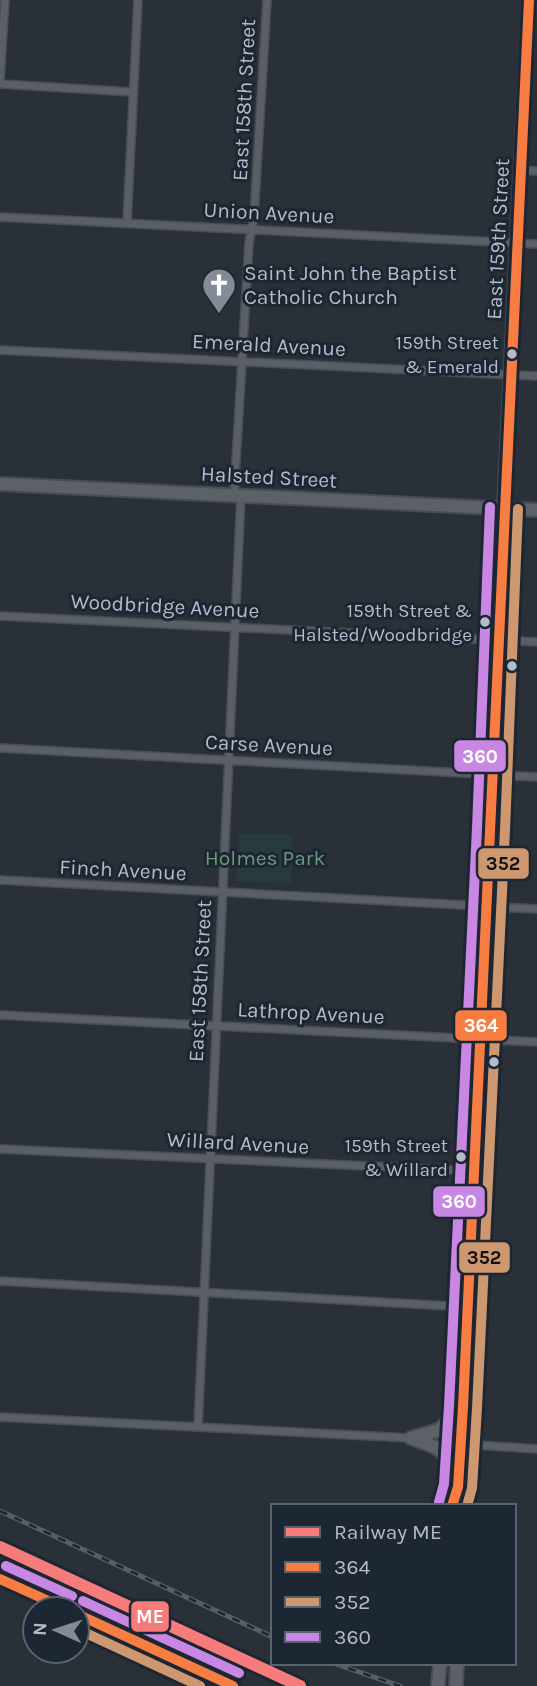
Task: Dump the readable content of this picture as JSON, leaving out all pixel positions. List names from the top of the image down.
{
  "streets": {
    "main road": ["East 159th Street", "Halsted Street"],
    "street": [
      "East 158th Street",
      "Union Avenue",
      "Emerald Avenue",
      "Woodbridge Avenue",
      "Carse Avenue",
      "Finch Avenue",
      "Lathrop Avenue",
      "Willard Avenue"
    ]
  },
  "crossings": [
    ["East 158th Street", "Union Avenue"],
    ["East 158th Street", "Emerald Avenue"],
    ["East 158th Street", "Halsted Street"],
    ["East 158th Street", "Woodbridge Avenue"],
    ["East 158th Street", "Carse Avenue"],
    ["East 158th Street", "Finch Avenue"],
    ["East 158th Street", "Lathrop Avenue"],
    ["East 158th Street", "Willard Avenue"],
    ["Union Avenue", "East 159th Street"],
    ["East 159th Street", "Emerald Avenue"],
    ["East 159th Street", "Halsted Street"],
    ["East 159th Street", "Woodbridge Avenue"],
    ["East 159th Street", "Carse Avenue"],
    ["East 159th Street", "Finch Avenue"],
    ["East 159th Street", "Lathrop Avenue"],
    ["East 159th Street", "Willard Avenue"]
  ],
  "parks": ["Holmes Park"],
  "places": {
    "church": ["Saint John the Baptist Catholic Church"],
    "other": ["159th Street & Emerald", "159th Street & Halsted/Woodbridge", "159th Street & Willard"]
  },
  "lines": [
    "transit line 364",
    "transit line 360",
    "transit line 352",
    "rail line ME"
  ],
  "legend": [
    "Railway ME",
    "364",
    "352",
    "360"
  ],
  "north": "left"
}
